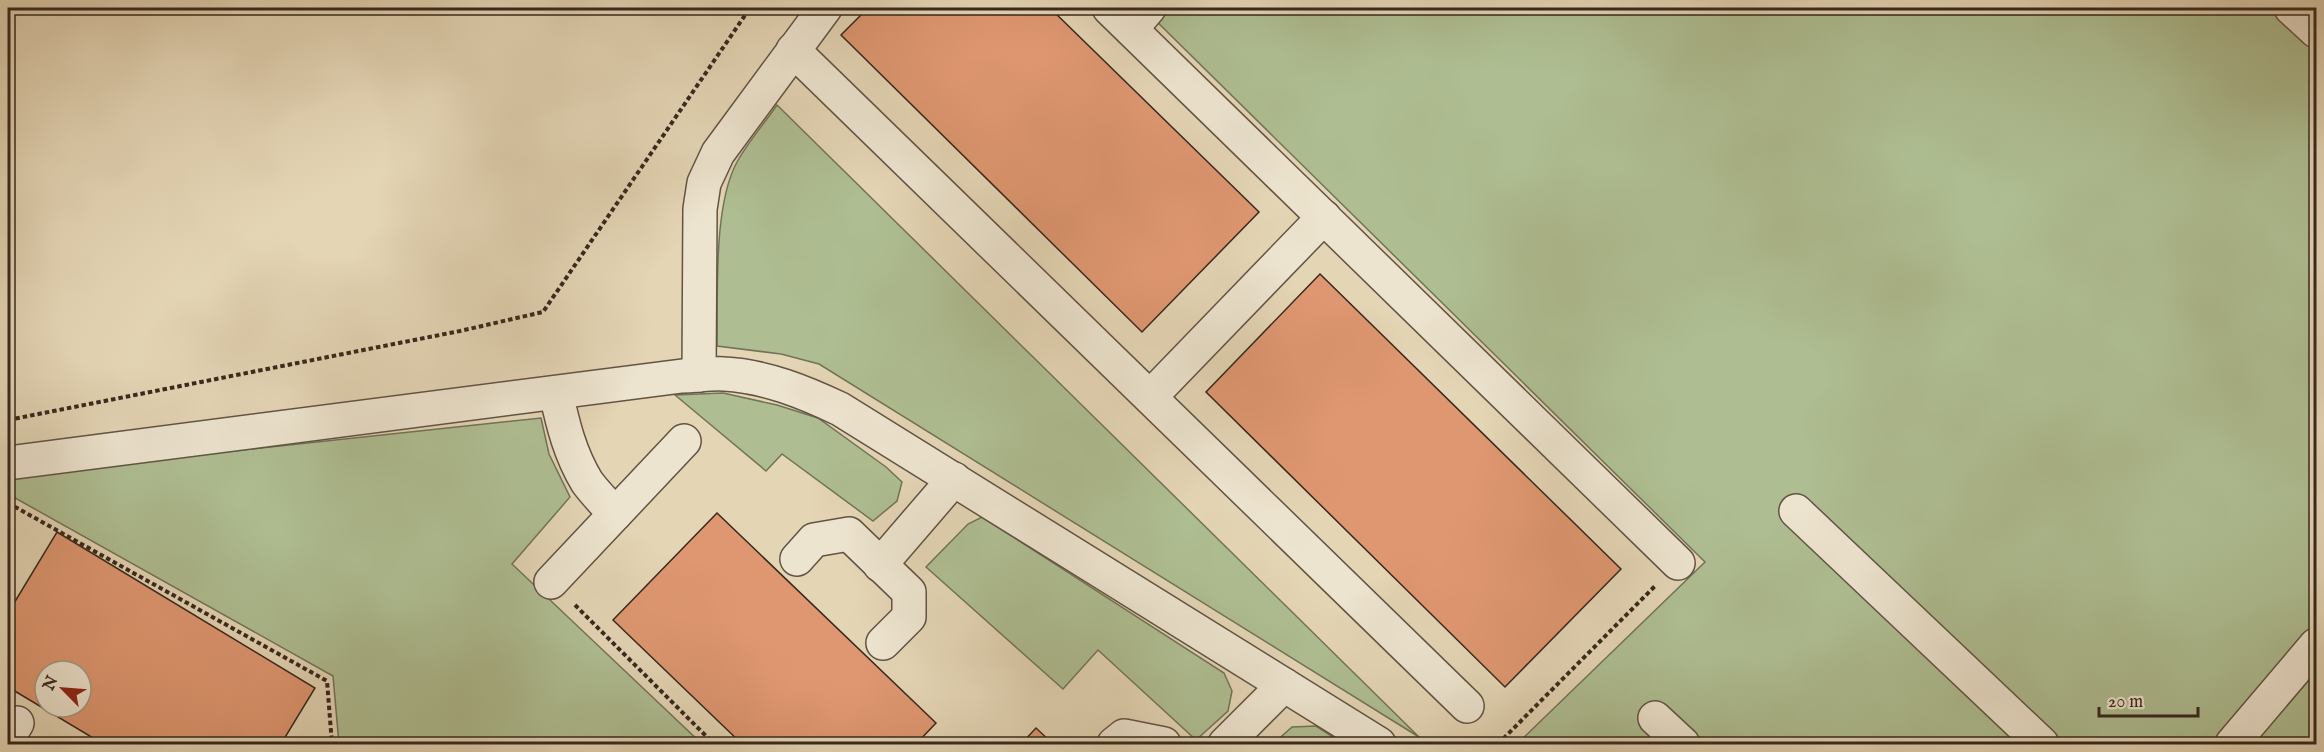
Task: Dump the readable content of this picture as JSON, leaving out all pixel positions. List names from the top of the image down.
{
  "scale_bar": "20 m",
  "north": "top left"
}
